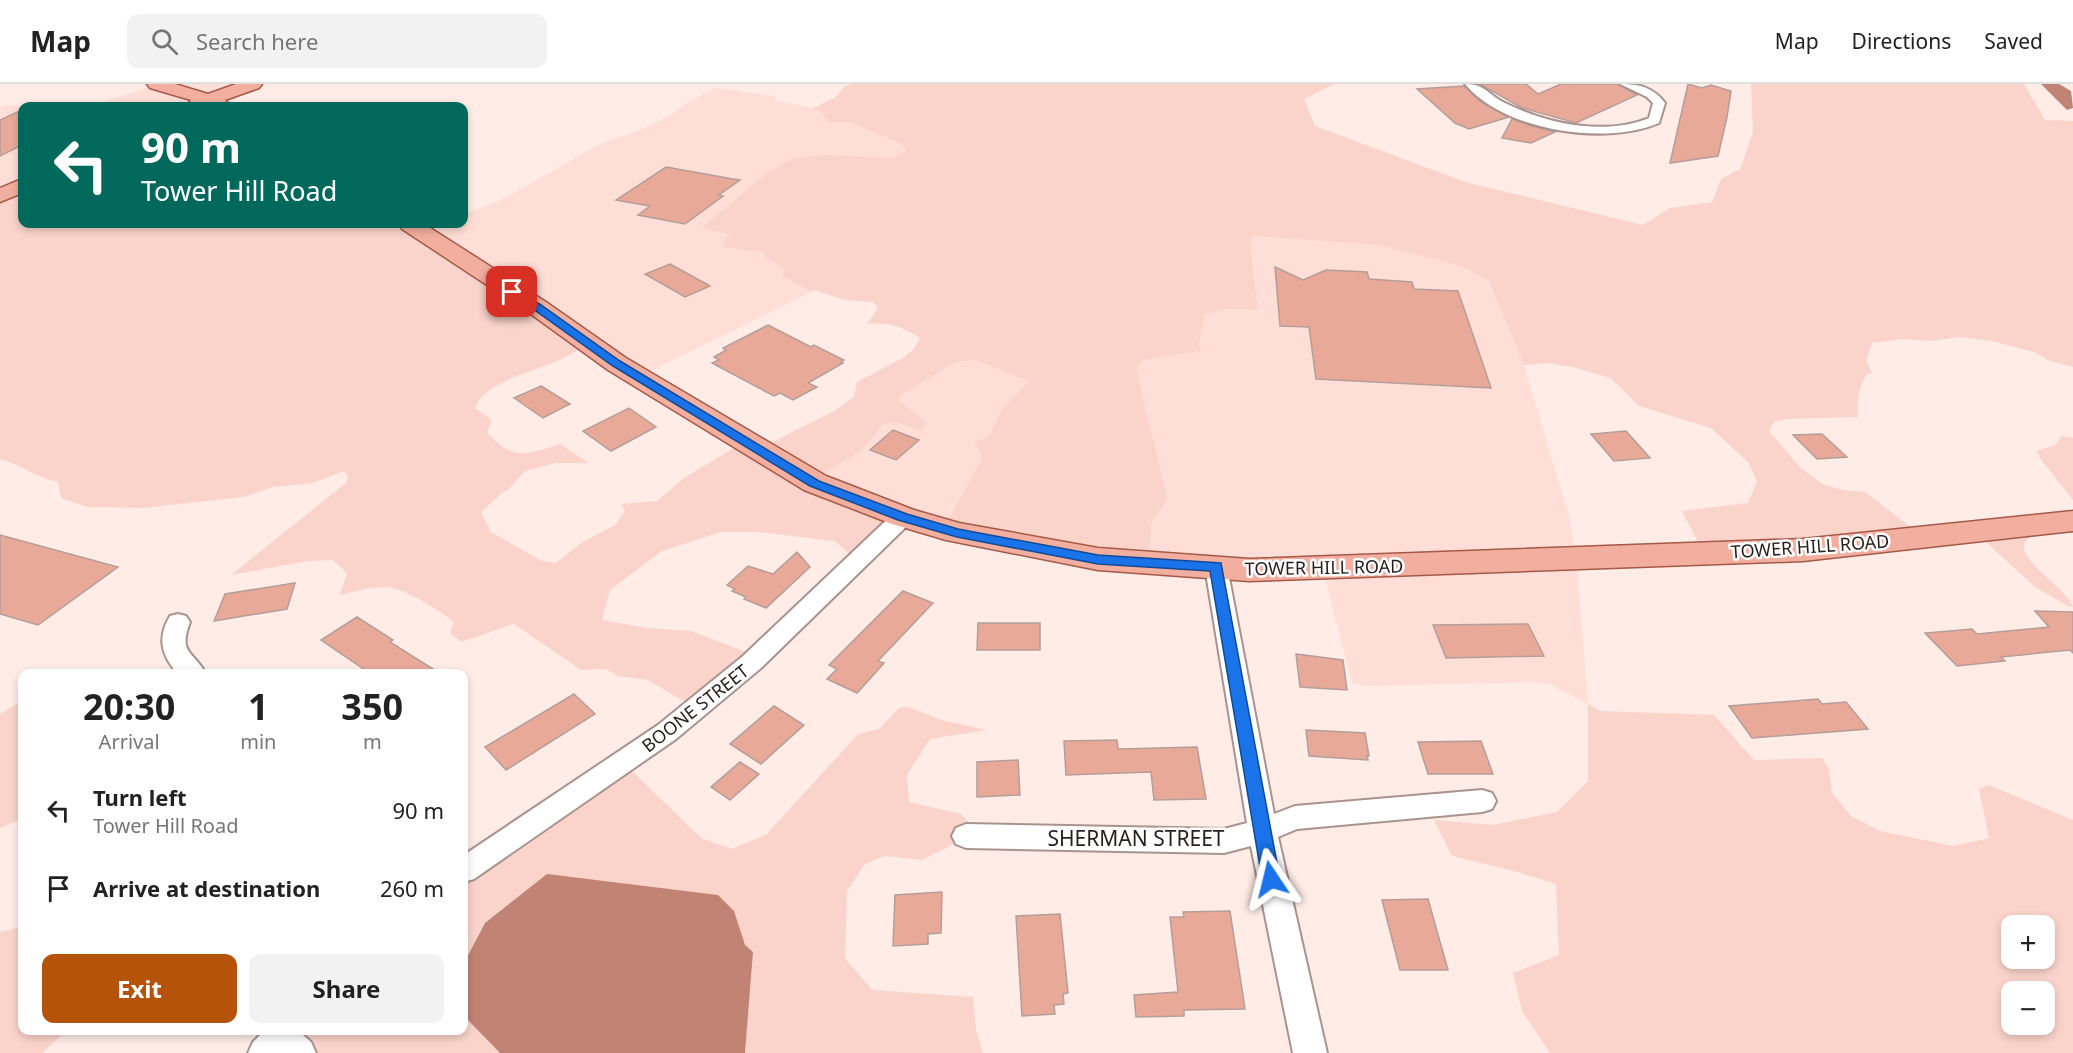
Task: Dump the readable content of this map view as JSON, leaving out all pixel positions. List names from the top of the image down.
{
  "streets": {
    "main road": ["TOWER HILL ROAD"],
    "street": ["BOONE STREET", "SHERMAN STREET"]
  },
  "crossings": [
    ["TOWER HILL ROAD", "BOONE STREET"]
  ],
  "page": {
    "header": "Map",
    "search": "Search here",
    "nav": ["Map", "Directions", "Saved"],
    "turn": ["90 m", "Tower Hill Road"],
    "eta": [
      "20:30",
      "Arrival",
      "1",
      "min",
      "350",
      "m"
    ],
    "list": [
      {
        "name": "Turn left",
        "note": "Tower Hill Road",
        "value": "90 m"
      },
      {
        "name": "Arrive at destination",
        "value": "260 m"
      }
    ],
    "map_buttons": ["+", "−"],
    "buttons": ["Exit", "Share"]
  }
}
